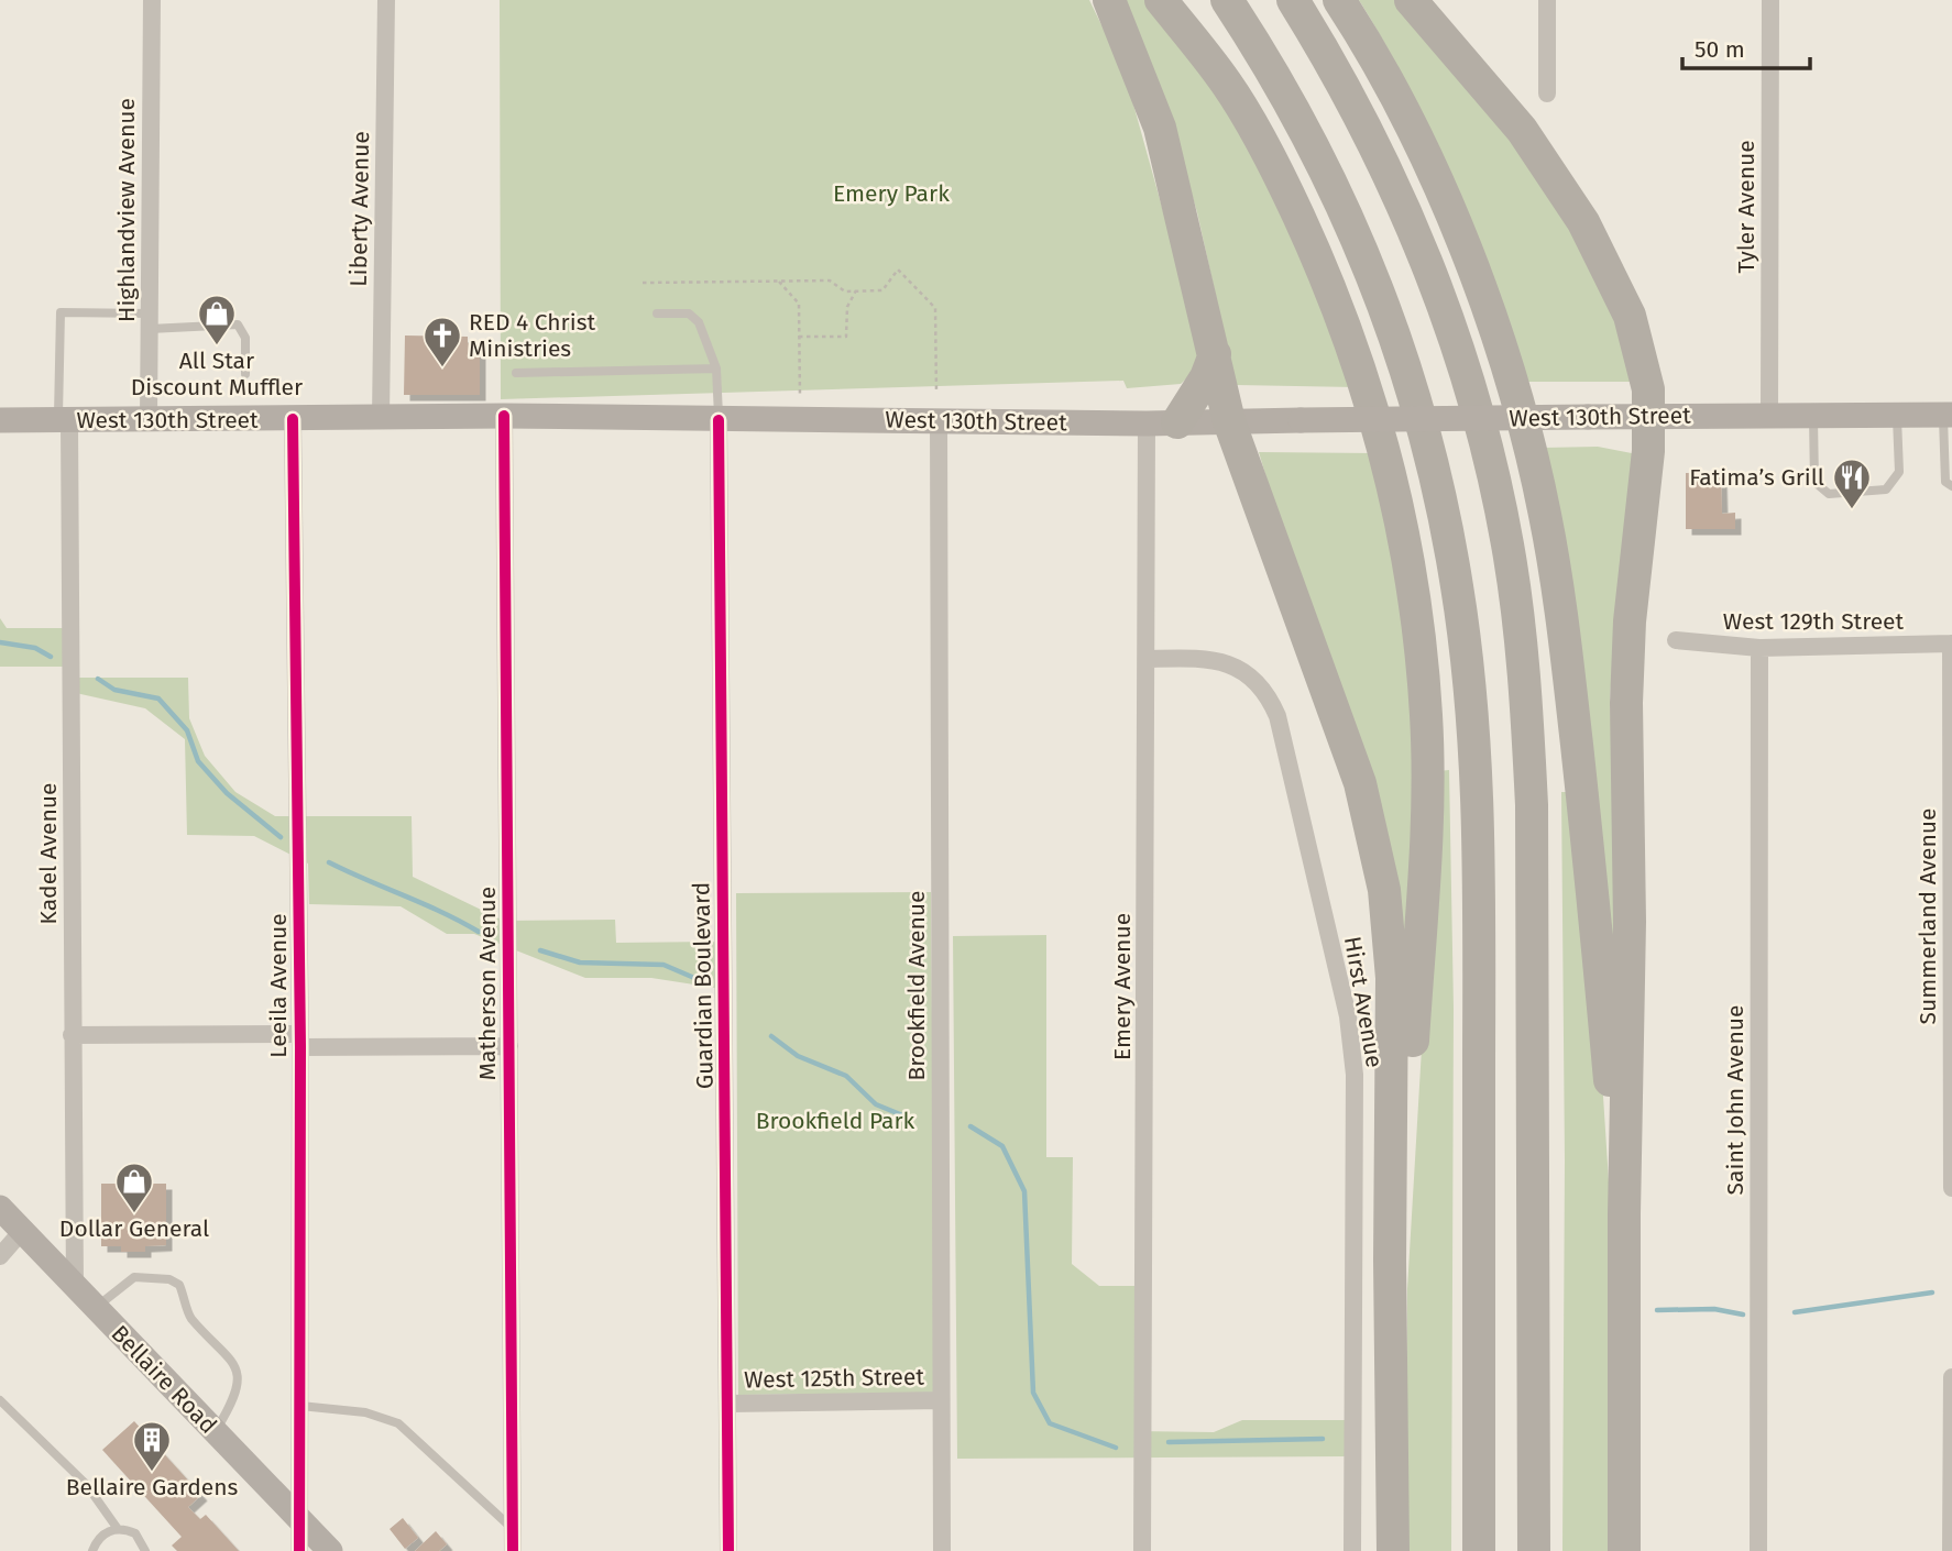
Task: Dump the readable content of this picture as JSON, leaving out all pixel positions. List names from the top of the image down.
{
  "streets": {
    "main road": ["West 130th Street", "Bellaire Road"],
    "street": [
      "Tyler Avenue",
      "Liberty Avenue",
      "Highlandview Avenue",
      "West 129th Street",
      "Kadel Avenue",
      "Summerland Avenue",
      "Matherson Avenue",
      "Leeila Avenue",
      "Guardian Boulevard",
      "Brookfield Avenue",
      "Emery Avenue",
      "Hirst Avenue",
      "Saint John Avenue",
      "West 125th Street"
    ]
  },
  "crossings": [
    ["Tyler Avenue", "West 130th Street"],
    ["Liberty Avenue", "West 130th Street"],
    ["Highlandview Avenue", "West 130th Street"],
    ["West 130th Street", "Kadel Avenue"],
    ["West 130th Street", "Matherson Avenue"],
    ["West 130th Street", "Leeila Avenue"],
    ["West 130th Street", "Guardian Boulevard"],
    ["West 130th Street", "Brookfield Avenue"],
    ["West 130th Street", "Emery Avenue"],
    ["West 129th Street", "Summerland Avenue"],
    ["West 129th Street", "Saint John Avenue"],
    ["Kadel Avenue", "Bellaire Road"],
    ["Leeila Avenue", "Bellaire Road"],
    ["Guardian Boulevard", "West 125th Street"],
    ["Brookfield Avenue", "West 125th Street"],
    ["Emery Avenue", "Hirst Avenue"]
  ],
  "parks": ["Emery Park", "Brookfield Park"],
  "places": {
    "shop": ["All Star Discount Muffler", "Dollar General"],
    "church": ["RED 4 Christ Ministries"],
    "restaurant": ["Fatima’s Grill"],
    "building": ["Bellaire Gardens"]
  },
  "scale_bar": "50 m"
}
